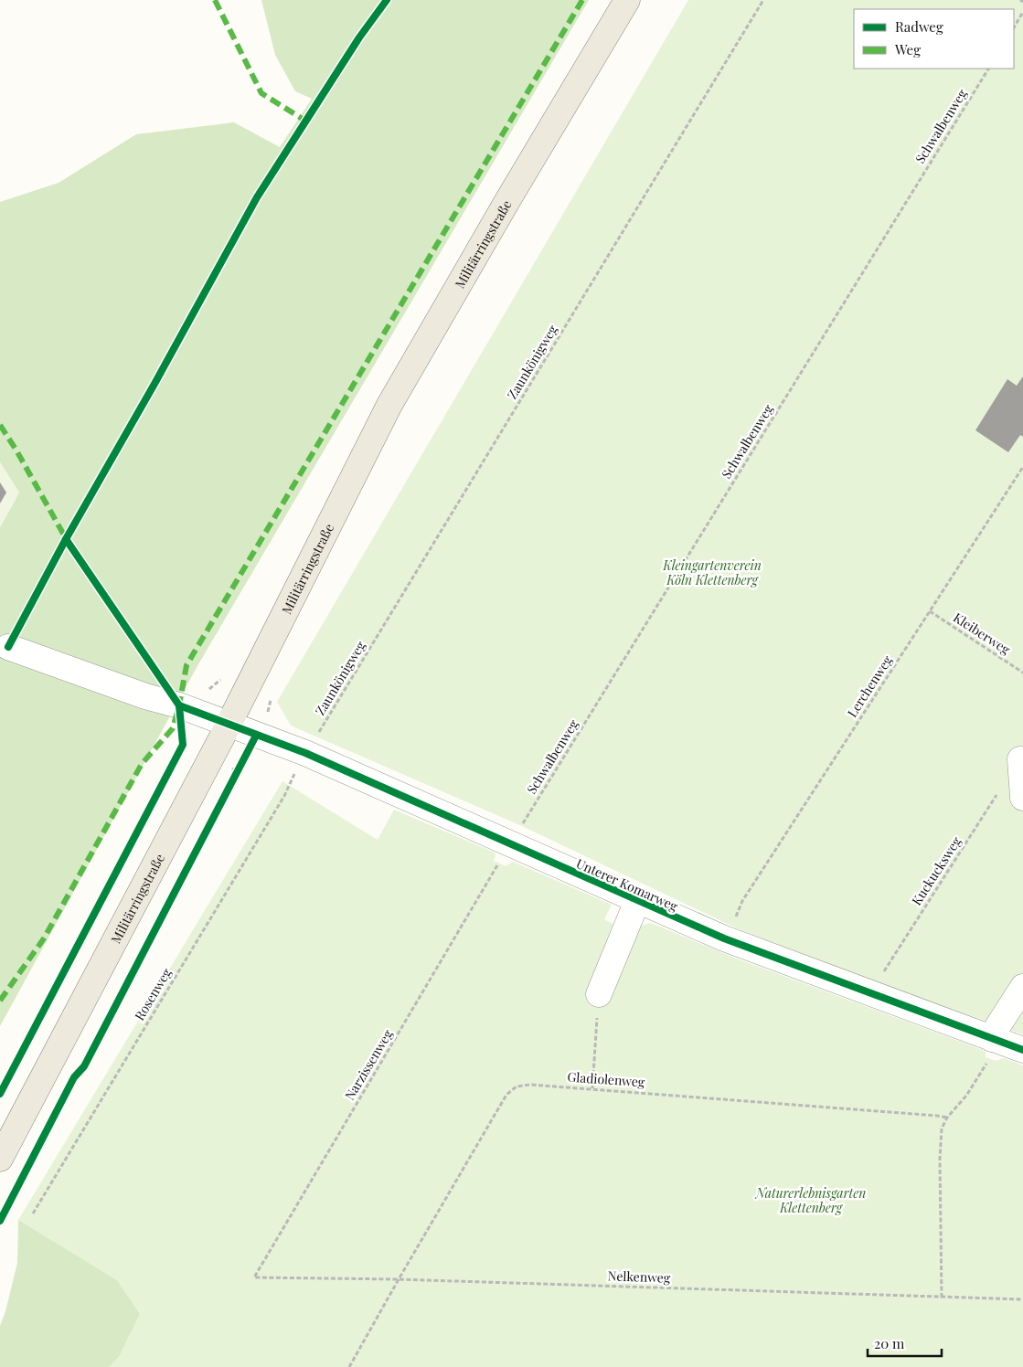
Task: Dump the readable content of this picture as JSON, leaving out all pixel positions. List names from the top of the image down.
{
  "streets": {
    "main road": ["Militärringstraße"],
    "street": ["Unterer Komarweg"],
    "path": [
      "Schwalbenweg",
      "Zaunkönigweg",
      "Kleiberweg",
      "Lerchenweg",
      "Kuckucksweg",
      "Rosenweg",
      "Narzissenweg",
      "Gladiolenweg",
      "Nelkenweg"
    ]
  },
  "crossings": [
    ["Militärringstraße", "Unterer Komarweg"],
    ["Kleiberweg", "Lerchenweg"],
    ["Kuckucksweg", "Unterer Komarweg"],
    ["Narzissenweg", "Nelkenweg"],
    ["Gladiolenweg", "Nelkenweg"]
  ],
  "parks": ["Kleingartenverein Köln Klettenberg", "Naturerlebnisgarten Klettenberg"],
  "legend": ["Radweg", "Weg"],
  "scale_bar": "20 m"
}
